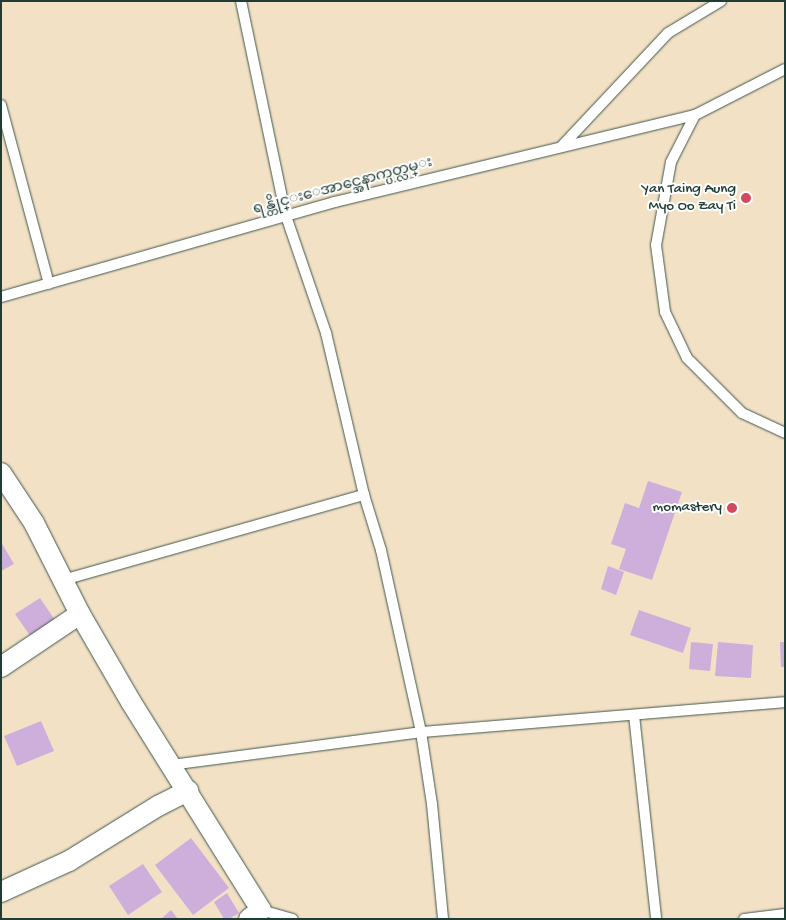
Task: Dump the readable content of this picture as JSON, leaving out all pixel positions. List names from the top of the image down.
{
  "streets": {
    "lane": ["ရန္တိုင္းေအာင္အေနာက္ပတ္လမ္း"]
  },
  "places": ["Yan Taing Aung Myo Oo Zay Ti", "momastery"]
}
